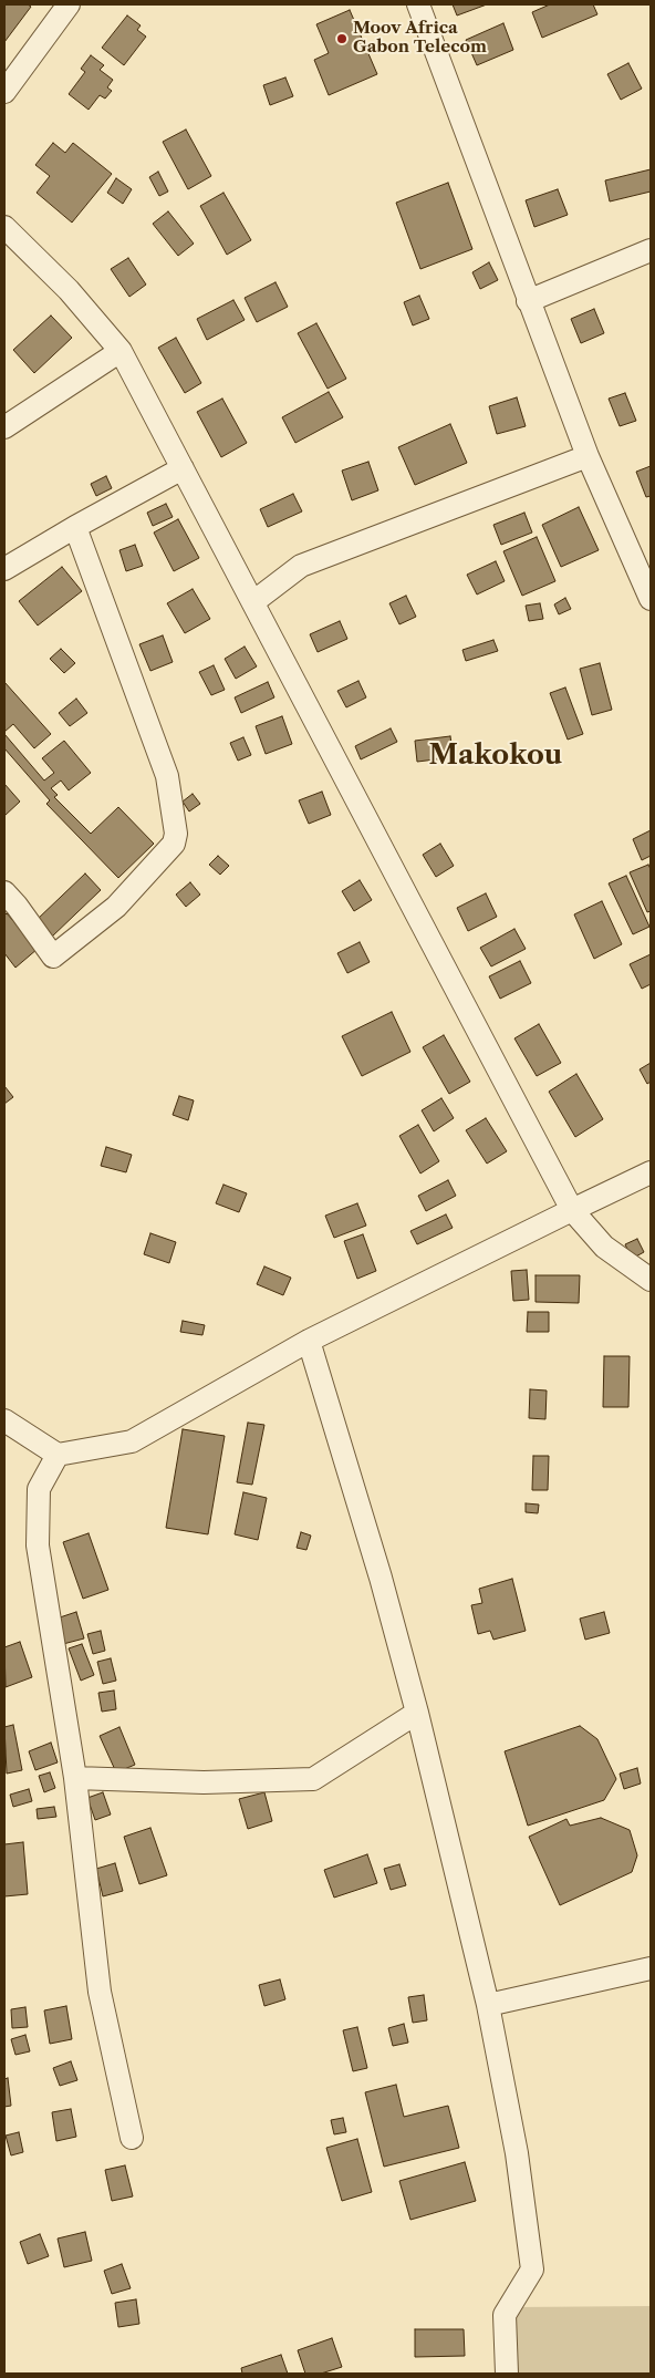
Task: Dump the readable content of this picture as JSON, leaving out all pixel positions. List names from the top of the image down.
{
  "districts": ["Makokou"],
  "places": ["Moov Africa Gabon Telecom"]
}
